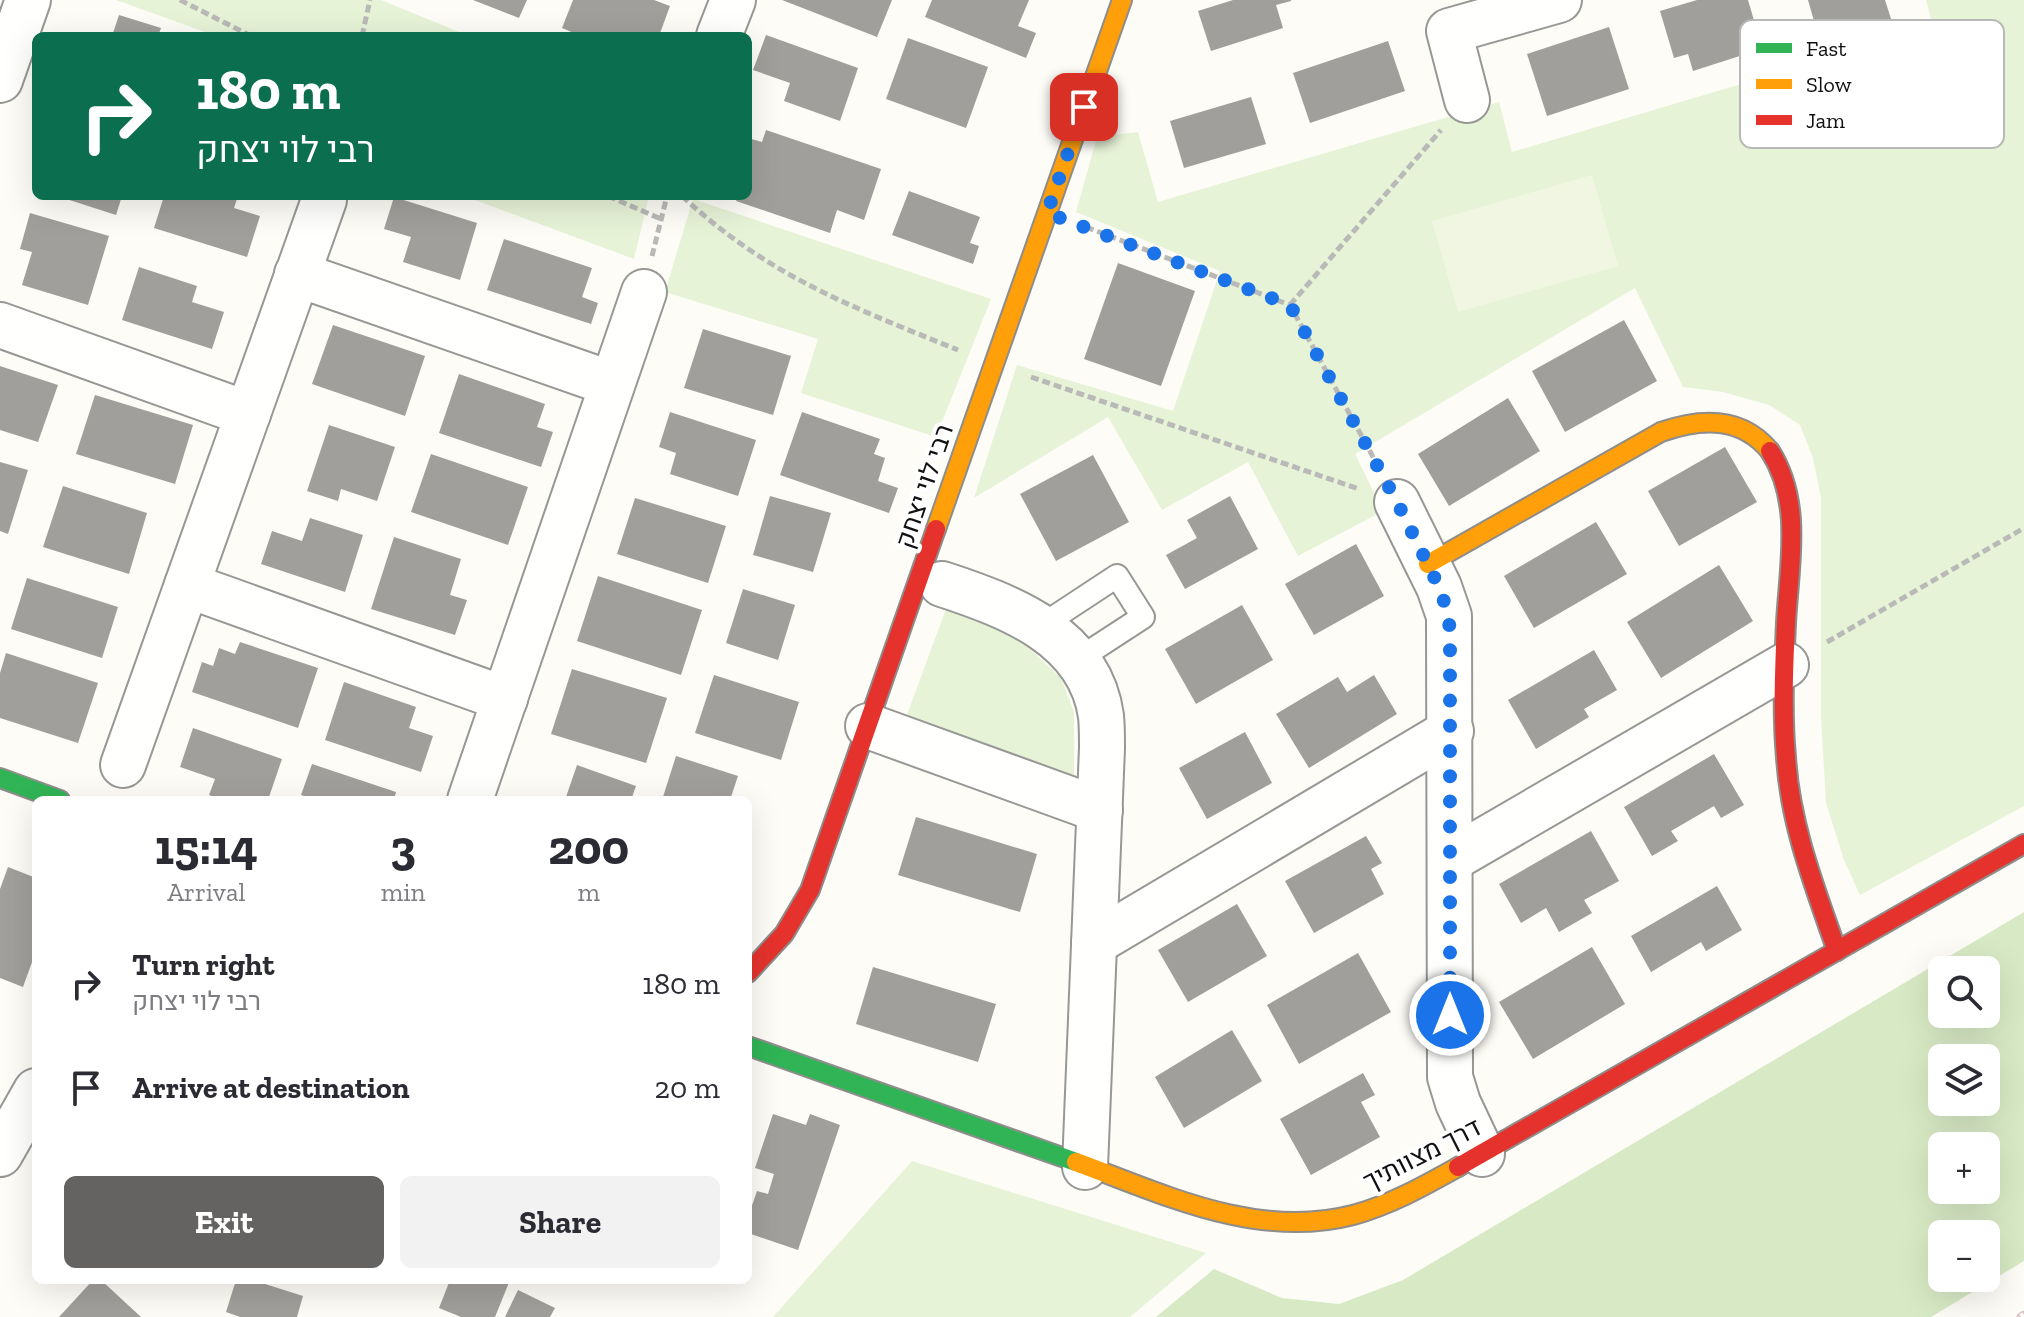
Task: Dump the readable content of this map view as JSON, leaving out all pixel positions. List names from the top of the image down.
{
  "streets": {
    "street": ["רבי לוי יצחק", "דרך מצוותיך"]
  },
  "legend": ["Fast", "Slow", "Jam"],
  "page": {
    "turn": ["180 m", "רבי לוי יצחק"],
    "eta": [
      "15:14",
      "Arrival",
      "3",
      "min",
      "200",
      "m"
    ],
    "list": [
      {
        "name": "Turn right",
        "note": "רבי לוי יצחק",
        "value": "180 m"
      },
      {
        "name": "Arrive at destination",
        "value": "20 m"
      }
    ],
    "map_buttons": ["+", "−"],
    "buttons": ["Exit", "Share"]
  }
}
